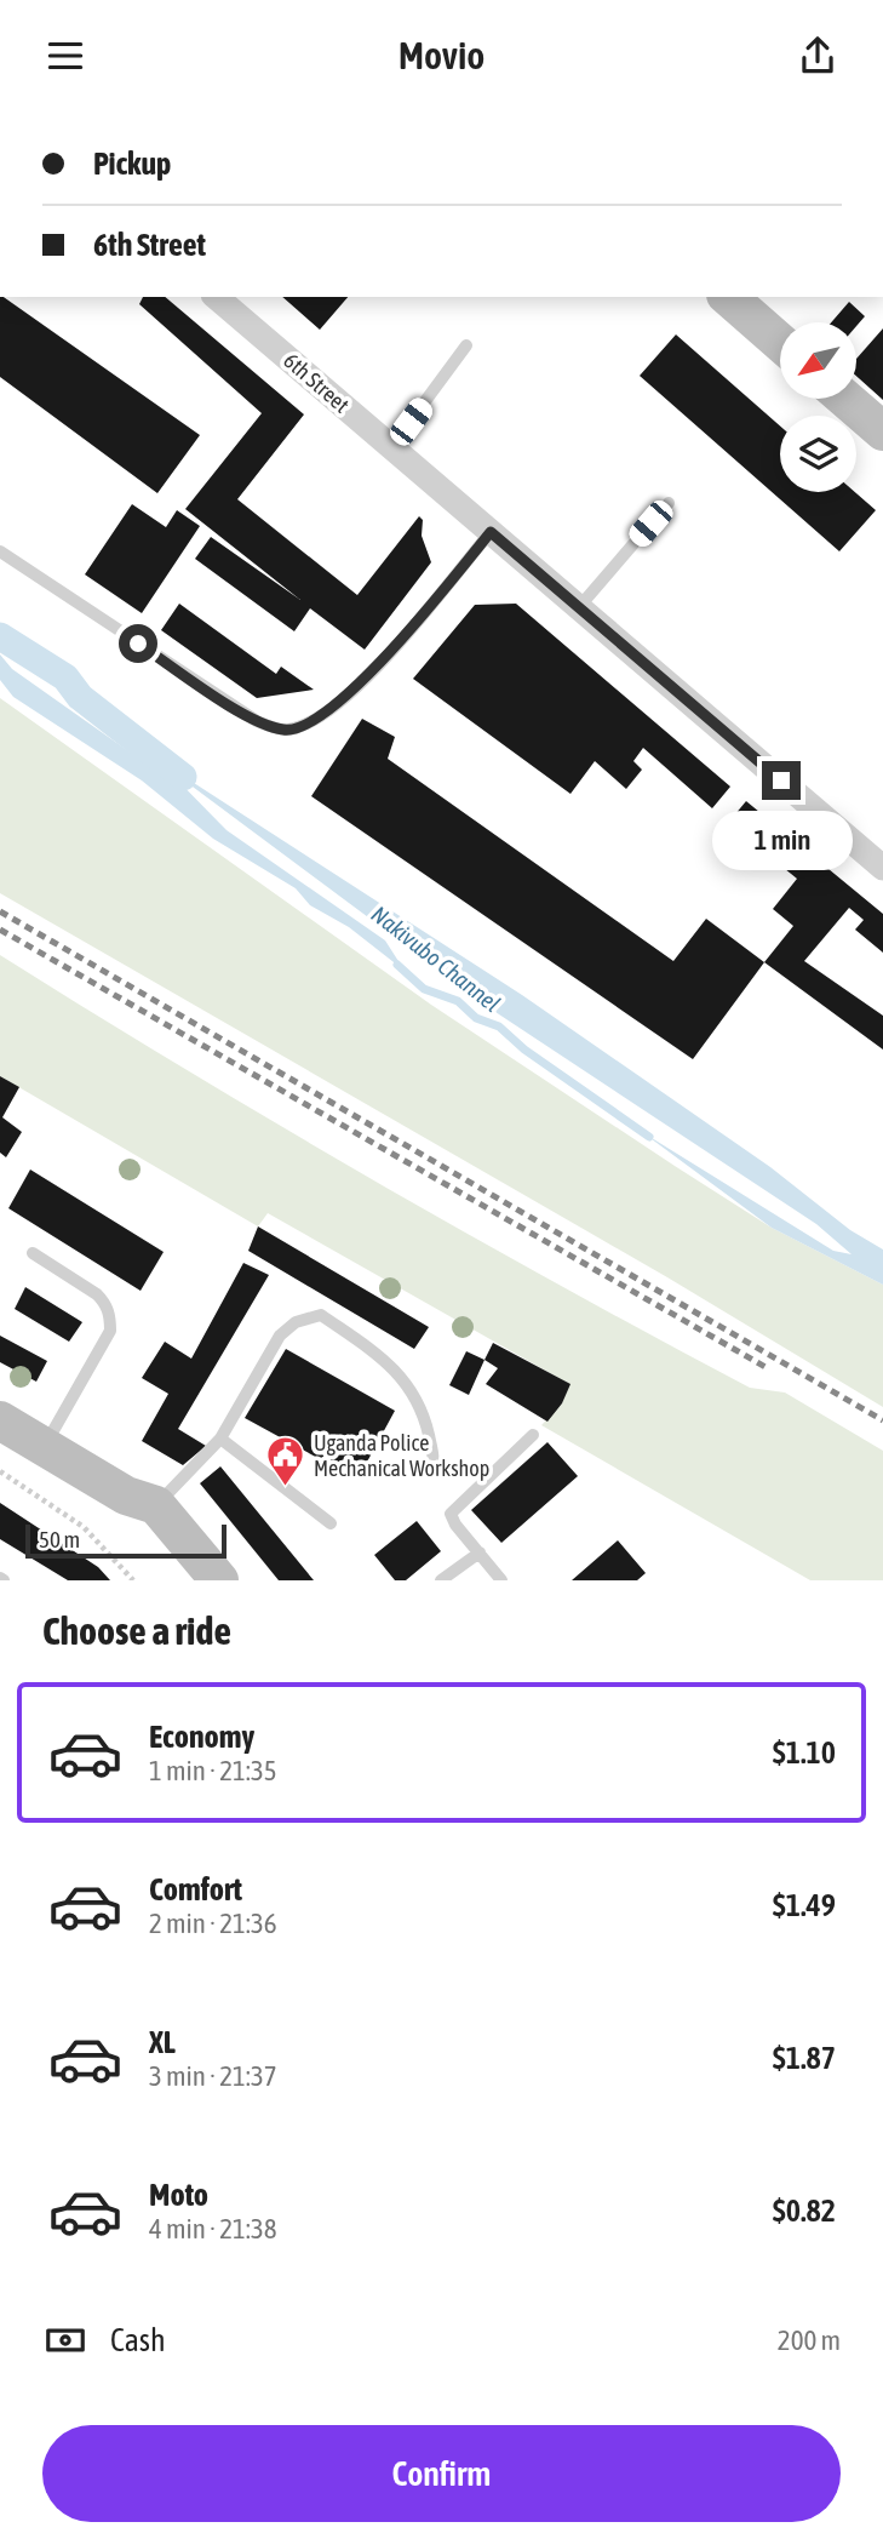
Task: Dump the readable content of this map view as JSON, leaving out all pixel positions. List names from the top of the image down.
{
  "streets": {
    "street": ["6th Street"]
  },
  "water": ["Nakivubo Channel"],
  "places": {
    "public building": ["Uganda Police Mechanical Workshop"]
  },
  "scale_bar": "50 m",
  "north": "bottom left",
  "page": {
    "header": "Movio",
    "banner": ["Pickup", "6th Street"],
    "bubble": "1 min",
    "scale": "50 m",
    "heading": "Choose a ride",
    "list": [
      {
        "name": "Economy",
        "note": "1 min · 21:35",
        "value": "$1.10"
      },
      {
        "name": "Comfort",
        "note": "2 min · 21:36",
        "value": "$1.49"
      },
      {
        "name": "XL",
        "note": "3 min · 21:37",
        "value": "$1.87"
      },
      {
        "name": "Moto",
        "note": "4 min · 21:38",
        "value": "$0.82"
      }
    ],
    "pay": ["Cash", "200 m"],
    "buttons": "Confirm"
  }
}
